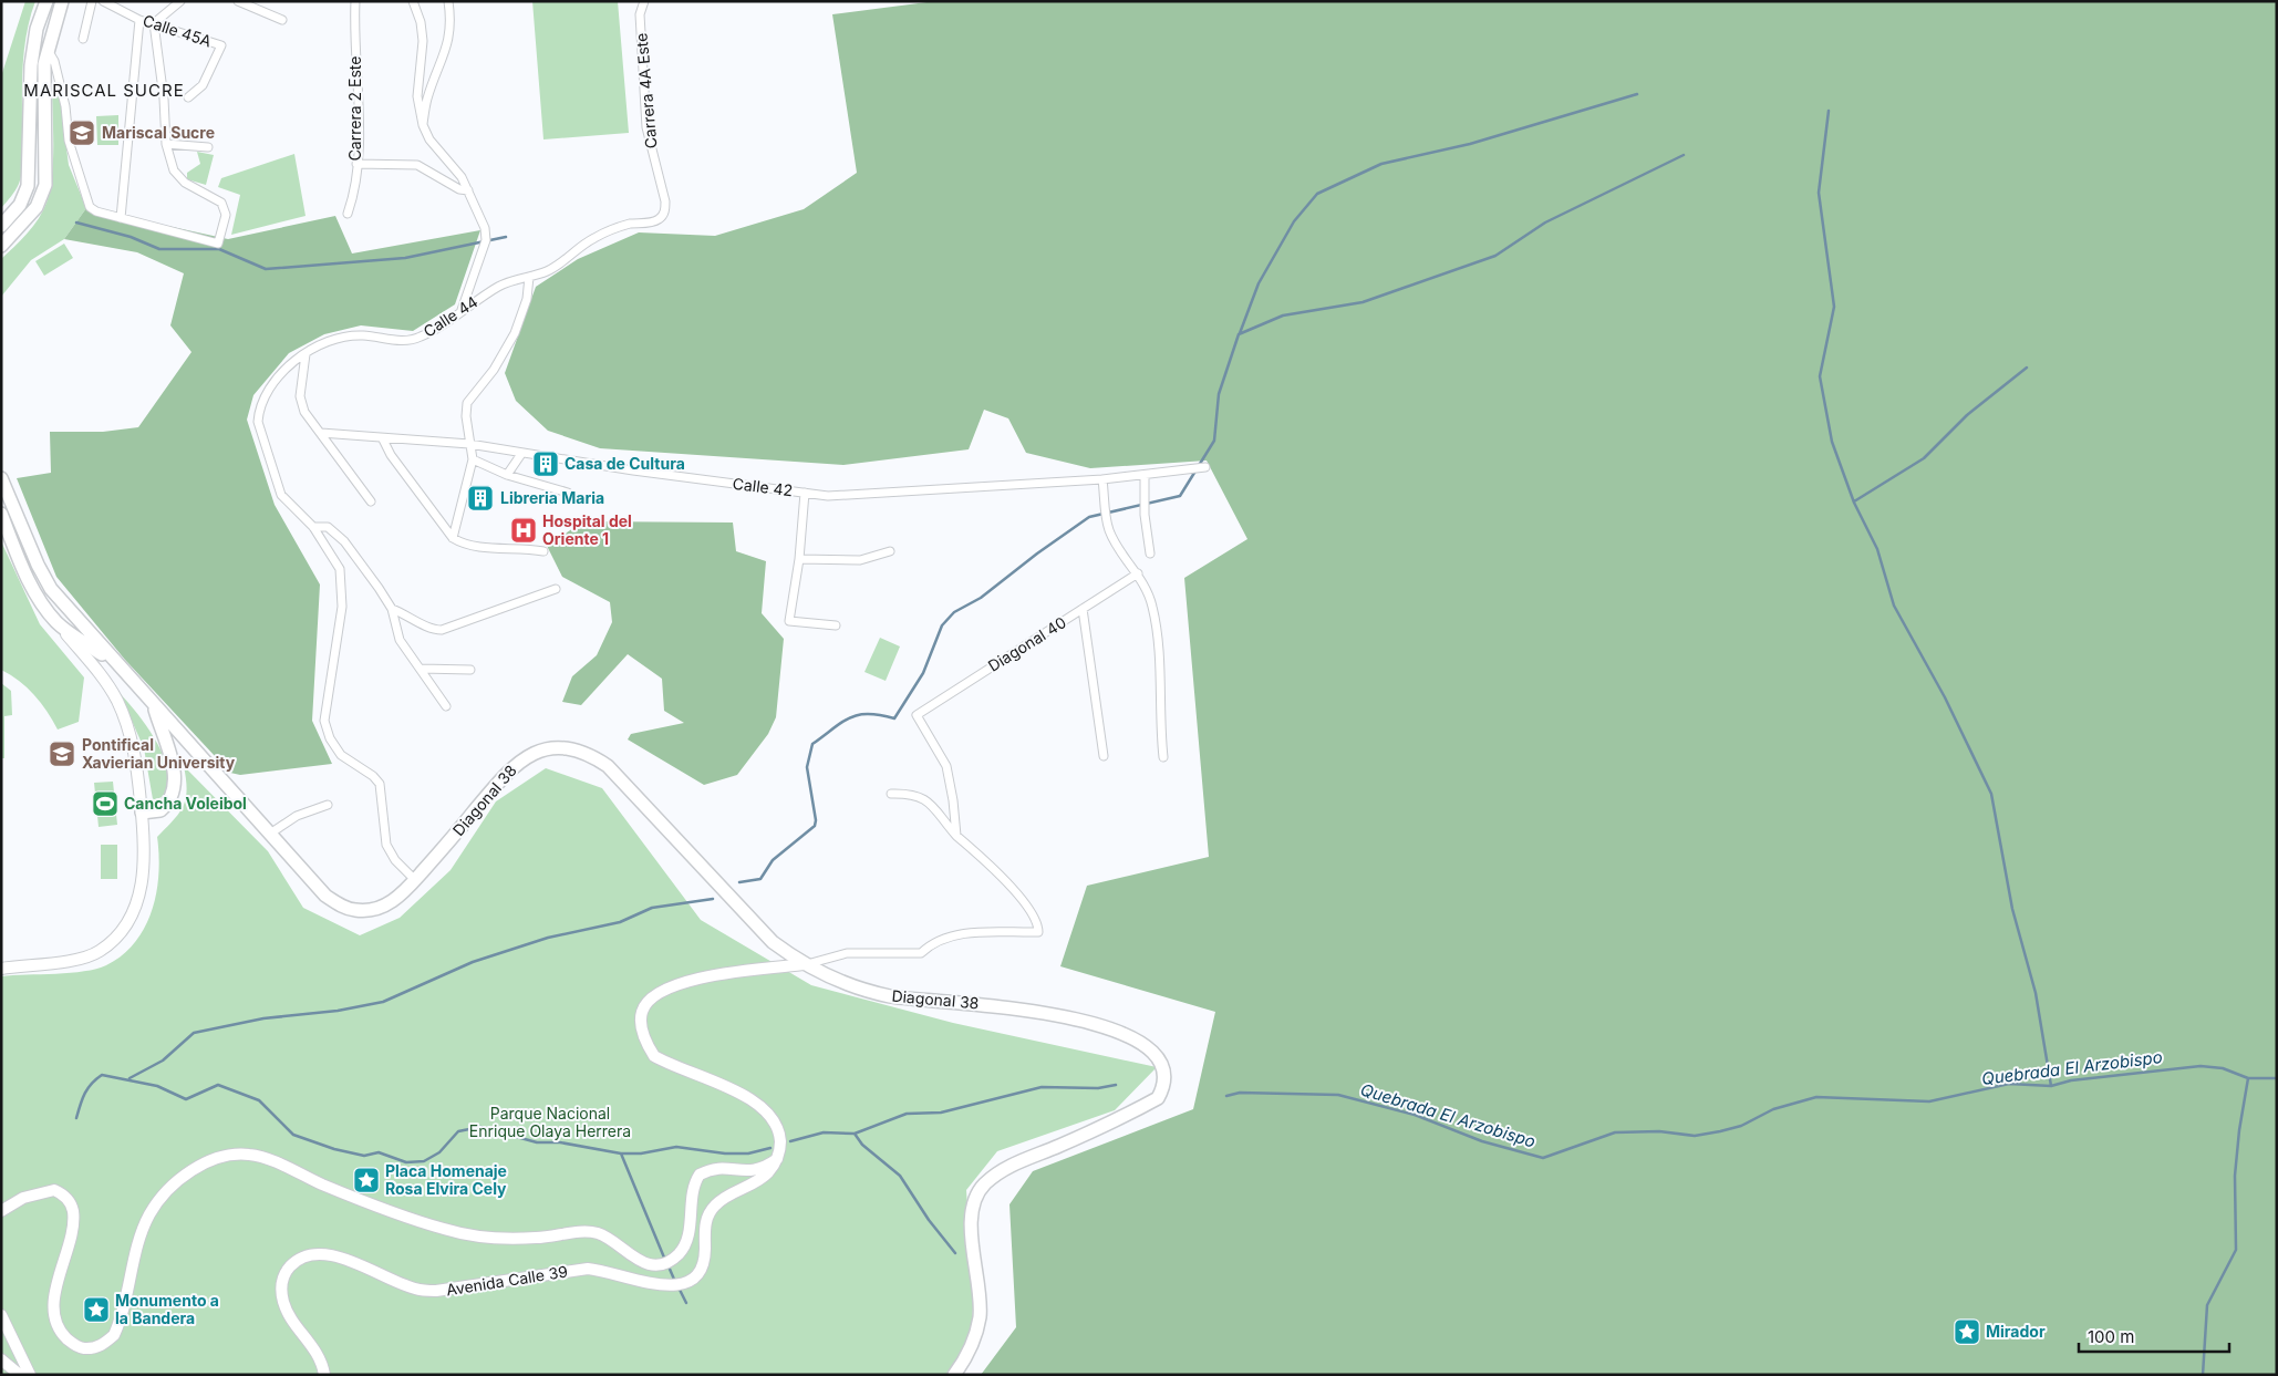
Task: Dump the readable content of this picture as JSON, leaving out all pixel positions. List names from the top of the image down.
{
  "streets": {
    "main road": ["Diagonal 38"],
    "street": [
      "Calle 45A",
      "Carrera 4A Este",
      "Carrera 2 Este",
      "Calle 44",
      "Calle 42",
      "Diagonal 40",
      "Avenida Calle 39"
    ]
  },
  "crossings": [
    ["Carrera 4A Este", "Calle 44"]
  ],
  "districts": ["MARISCAL SUCRE"],
  "water": ["Quebrada El Arzobispo"],
  "parks": ["Parque Nacional Enrique Olaya Herrera"],
  "places": {
    "school or university": ["Mariscal Sucre", "Pontifical Xavierian University"],
    "building": ["Casa de Cultura", "Libreria Maria"],
    "hospital": ["Hospital del Oriente 1"],
    "sports": ["Cancha Voleibol"],
    "place": ["Placa Homenaje Rosa Elvira Cely", "Monumento a la Bandera", "Mirador"]
  },
  "scale_bar": "100 m"
}
